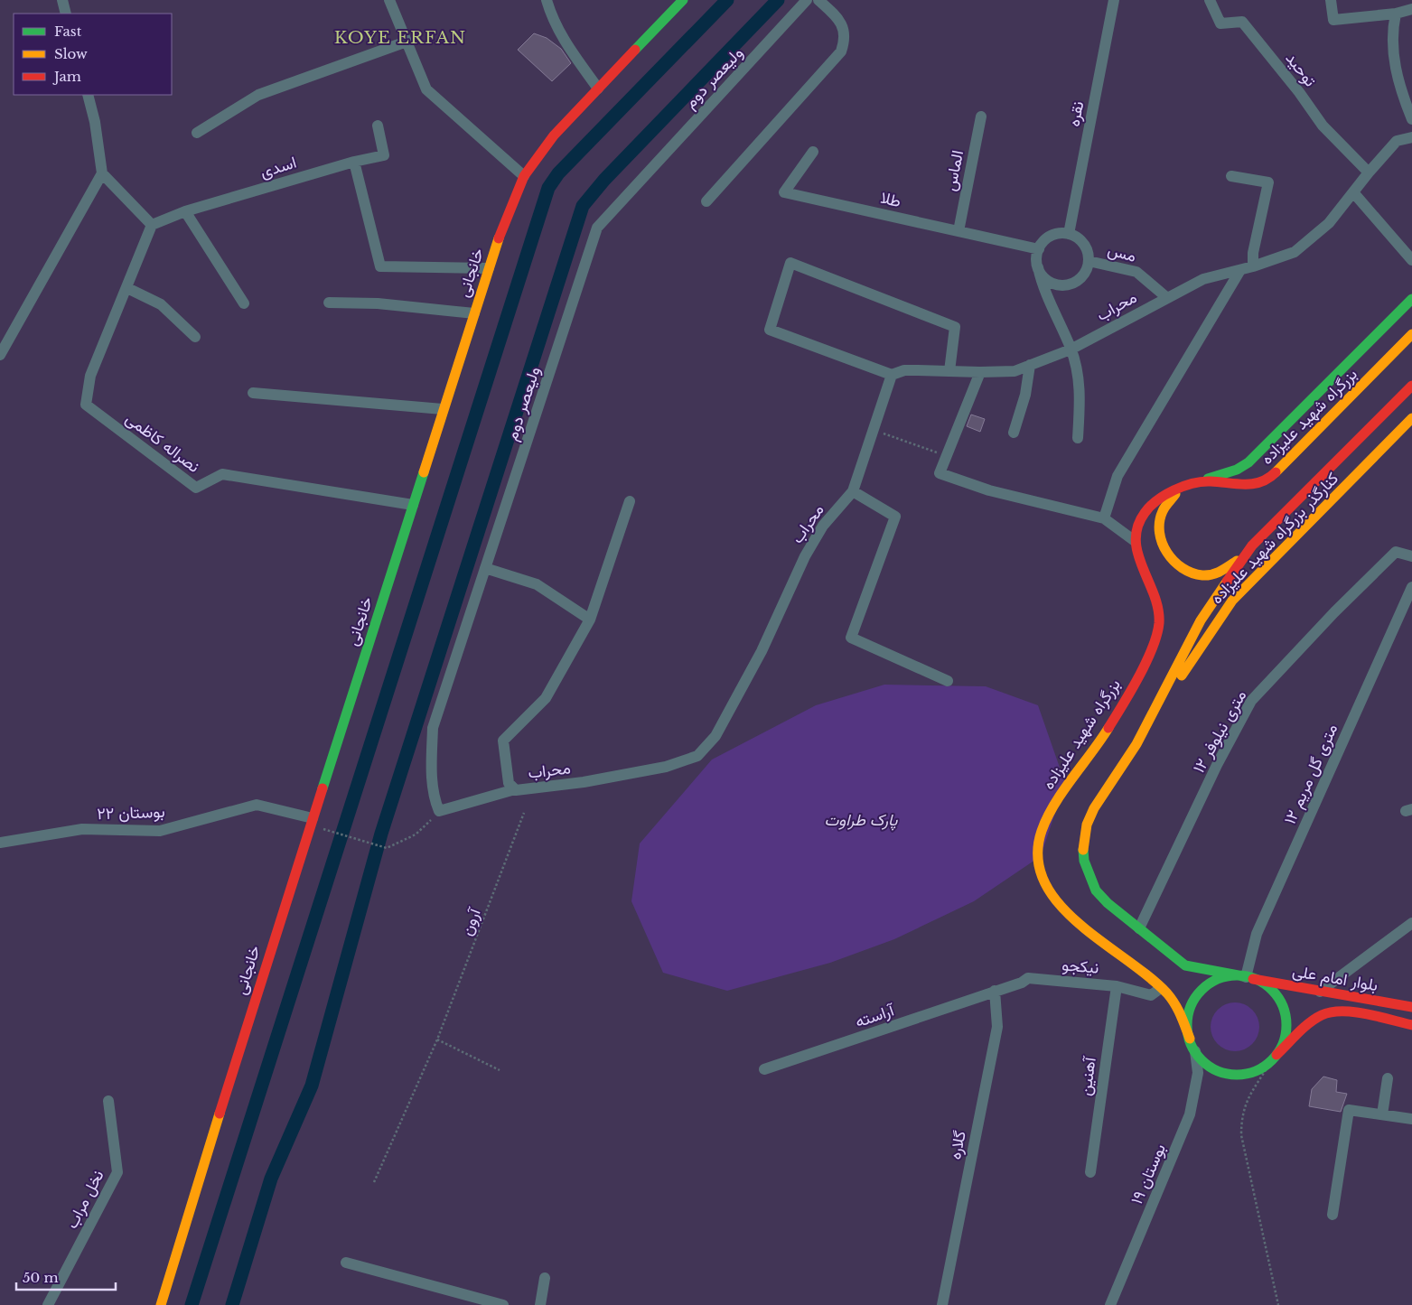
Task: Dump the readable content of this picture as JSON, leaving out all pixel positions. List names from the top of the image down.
{
  "streets": {
    "main road": [
      "خانجانی",
      "بزرگراه شهید علیزاده",
      "کنارگذر بزرگراه شهید علیزاده",
      "بلوار امام علی"
    ],
    "street": [
      "توحید",
      "ولیعصر دوم",
      "نقره",
      "اسدی",
      "الماس",
      "طلا",
      "مس",
      "محراب",
      "نصراله کاظمی",
      "۱۲ متری نیلوفر",
      "۱۲ متری گل مریم",
      "بوستان ۲۲",
      "نیکجو",
      "آراسته",
      "آهنین",
      "گلاره",
      "بوستان ۱۹",
      "نخل مراب"
    ],
    "path": ["آرون"]
  },
  "crossings": [
    ["توحید", "محراب"],
    ["نقره", "طلا"],
    ["نقره", "مس"],
    ["اسدی", "نصراله کاظمی"],
    ["الماس", "طلا"],
    ["طلا", "مس"],
    ["مس", "محراب"],
    ["خانجانی", "نصراله کاظمی"],
    ["خانجانی", "بوستان ۲۲"],
    ["بزرگراه شهید علیزاده", "۱۲ متری گل مریم"],
    ["بزرگراه شهید علیزاده", "نیکجو"],
    ["بزرگراه شهید علیزاده", "بلوار امام علی"],
    ["بزرگراه شهید علیزاده", "بوستان ۱۹"],
    ["۱۲ متری گل مریم", "بلوار امام علی"],
    ["۱۲ متری گل مریم", "بوستان ۱۹"],
    ["نیکجو", "آراسته"],
    ["نیکجو", "آهنین"],
    ["نیکجو", "گلاره"],
    ["بلوار امام علی", "بوستان ۱۹"],
    ["آراسته", "گلاره"]
  ],
  "districts": ["KOYE ERFAN"],
  "parks": ["پارک طراوت"],
  "legend": ["Fast", "Slow", "Jam"],
  "scale_bar": "50 m"
}
